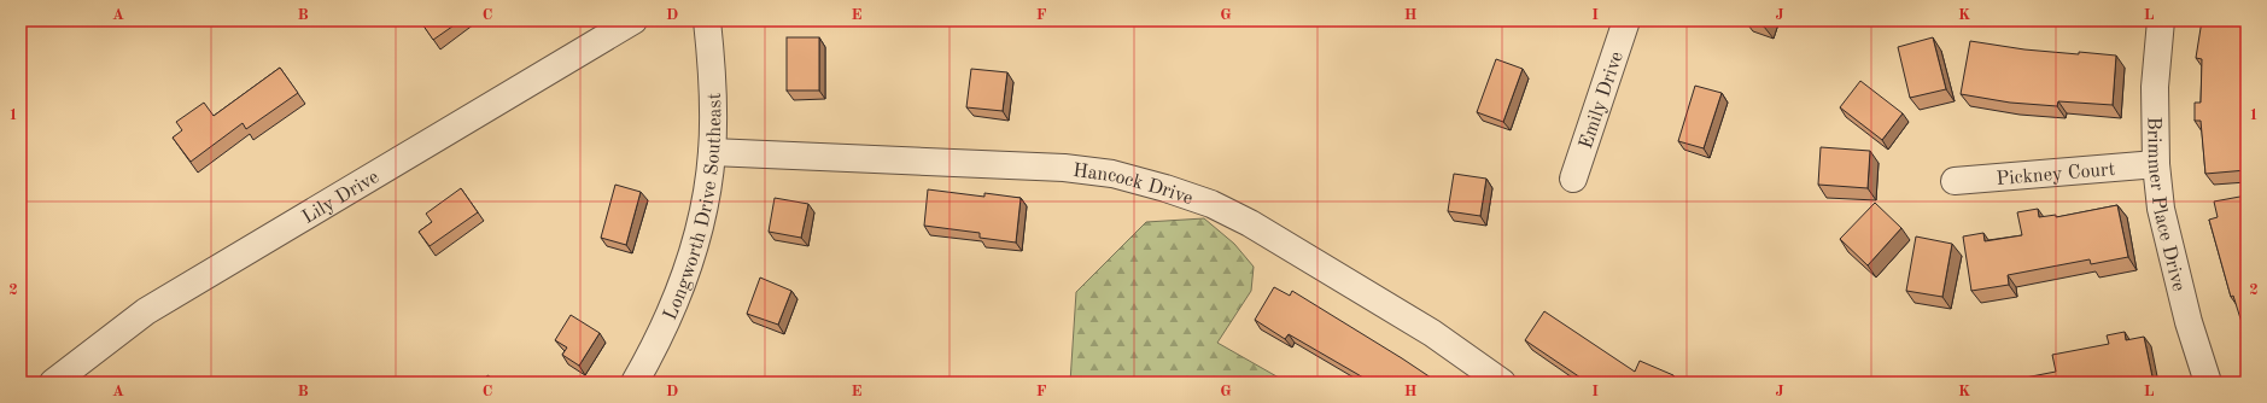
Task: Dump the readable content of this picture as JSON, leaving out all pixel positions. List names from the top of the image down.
{
  "streets": {
    "street": [
      "Emily Drive",
      "Pickney Court",
      "Hancock Drive",
      "Lily Drive",
      "Brimmer Place Drive",
      "Longworth Drive Southeast"
    ]
  },
  "crossings": [
    ["Pickney Court", "Brimmer Place Drive"],
    ["Hancock Drive", "Longworth Drive Southeast"]
  ],
  "grid": {
    "columns": [
      "A",
      "B",
      "C",
      "D",
      "E",
      "F",
      "G",
      "H",
      "I",
      "J",
      "K",
      "L"
    ],
    "rows": ["1", "2"]
  }
}
